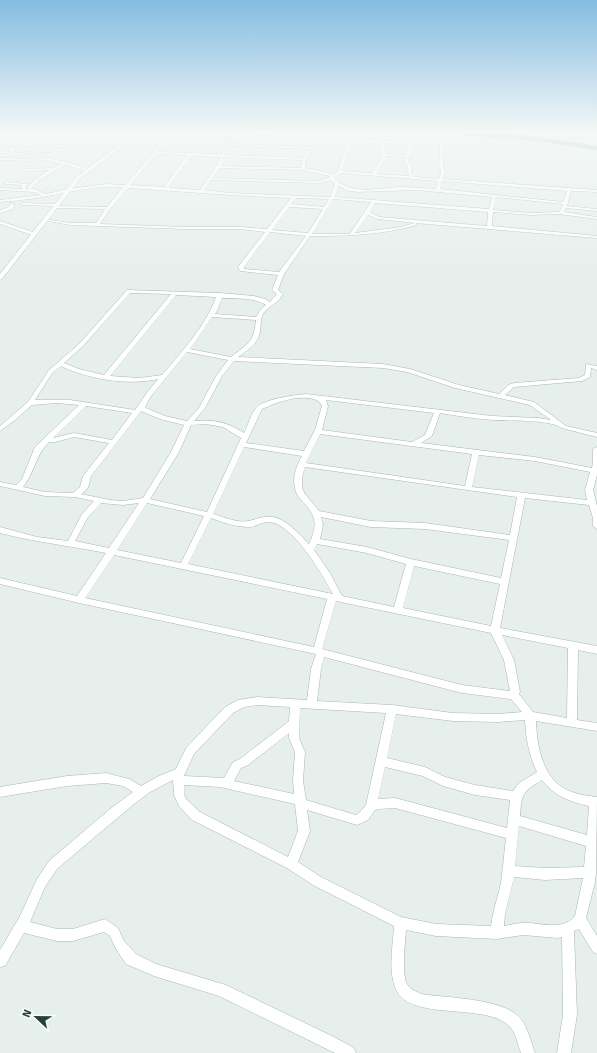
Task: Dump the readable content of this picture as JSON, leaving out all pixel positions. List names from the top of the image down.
{
  "north": "left"
}
